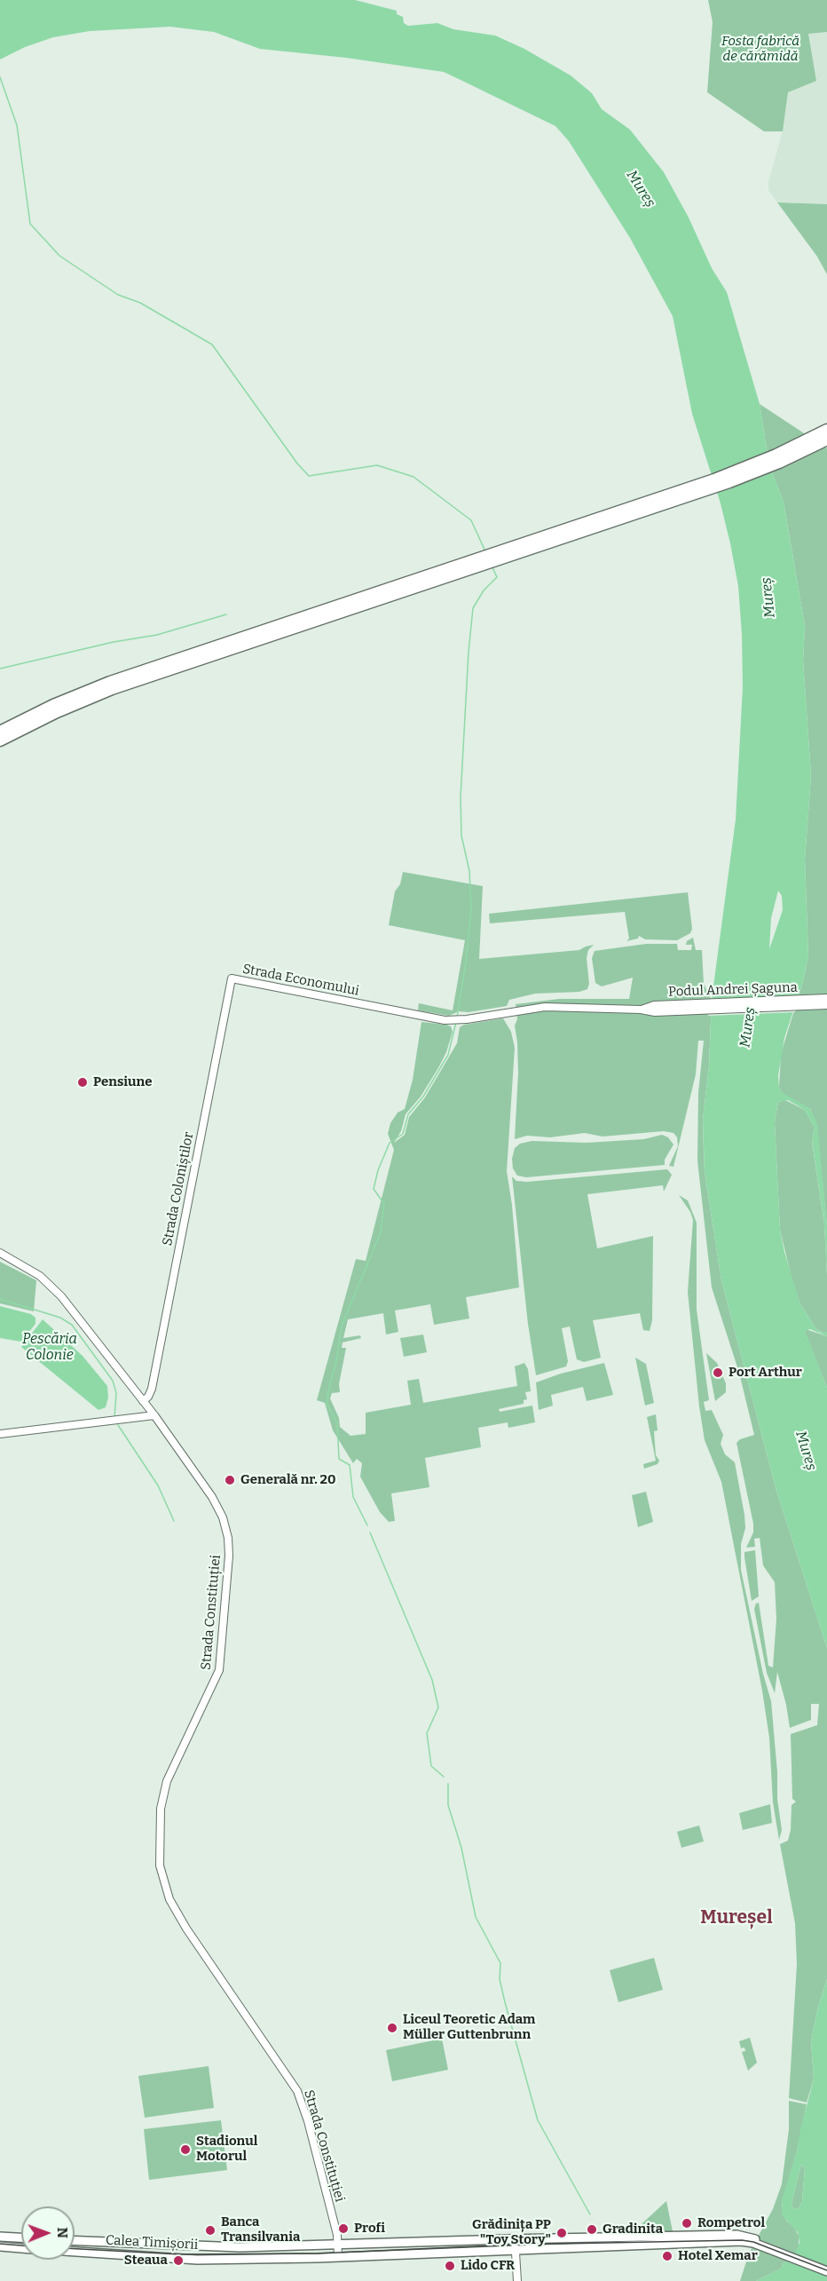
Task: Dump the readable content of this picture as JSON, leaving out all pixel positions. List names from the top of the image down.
{
  "streets": {
    "main road": ["Calea Timișorii"],
    "street": [
      "Strada Economului",
      "Podul Andrei Șaguna",
      "Strada Coloniștilor",
      "Strada Constituției"
    ]
  },
  "crossings": [
    ["Strada Economului", "Podul Andrei Șaguna"],
    ["Strada Economului", "Strada Coloniștilor"],
    ["Strada Coloniștilor", "Strada Constituției"],
    ["Strada Constituției", "Calea Timișorii"]
  ],
  "districts": ["Mureșel"],
  "water": ["Mureș", "Pescăria Colonie"],
  "parks": ["Fosta fabrică de cărămidă"],
  "places": [
    "Pensiune",
    "Port Arthur",
    "Generală nr. 20",
    "Liceul Teoretic Adam Müller Guttenbrunn",
    "Stadionul Motorul",
    "Rompetrol",
    "Profi",
    "Gradinita",
    "Banca Transilvania",
    "Grădinița PP \"Toy Story\"",
    "Hotel Xemar",
    "Steaua",
    "Lido CFR"
  ],
  "north": "right"
}
